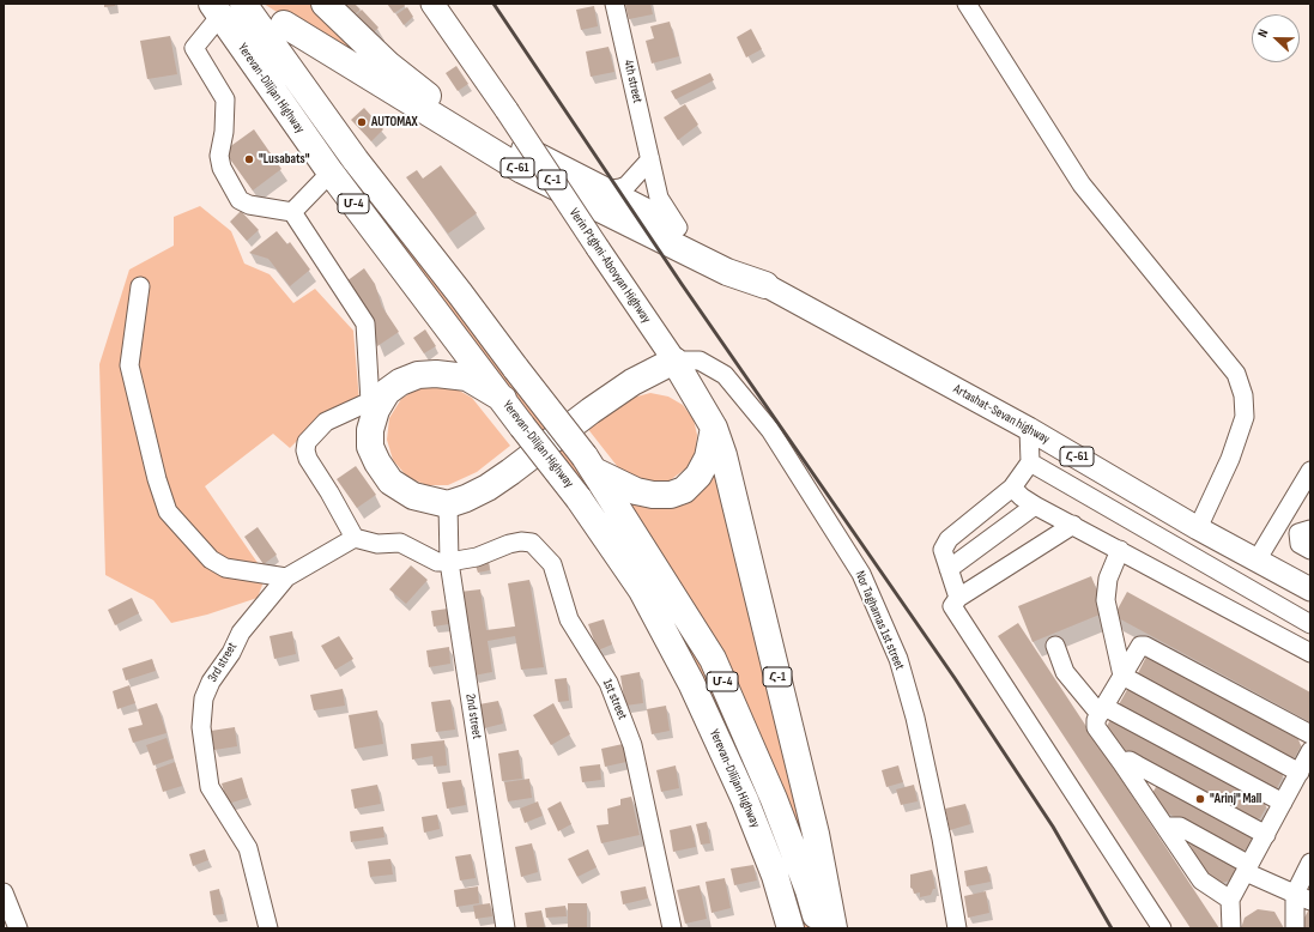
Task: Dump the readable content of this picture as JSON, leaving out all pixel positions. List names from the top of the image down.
{
  "streets": {
    "highway": [
      "Yerevan-Dilijan Highway",
      "Հ-61",
      "Հ-1",
      "Մ-4"
    ],
    "main road": ["Verin Ptghni-Abovyan Highway", "Artashat-Sevan highway"],
    "street": [
      "4th street",
      "Nor Taghamas 1st street",
      "3rd street",
      "1st street",
      "2nd street"
    ]
  },
  "crossings": [
    ["4th street", "Հ-61"],
    ["Հ-61", "Artashat-Sevan highway"],
    ["Հ-1", "Verin Ptghni-Abovyan Highway"],
    ["Հ-1", "Nor Taghamas 1st street"],
    ["Verin Ptghni-Abovyan Highway", "Nor Taghamas 1st street"],
    ["1st street", "2nd street"]
  ],
  "places": ["AUTOMAX", "\"Lusabats\"", "\"Arinj\" Mall"],
  "north": "left"
}
